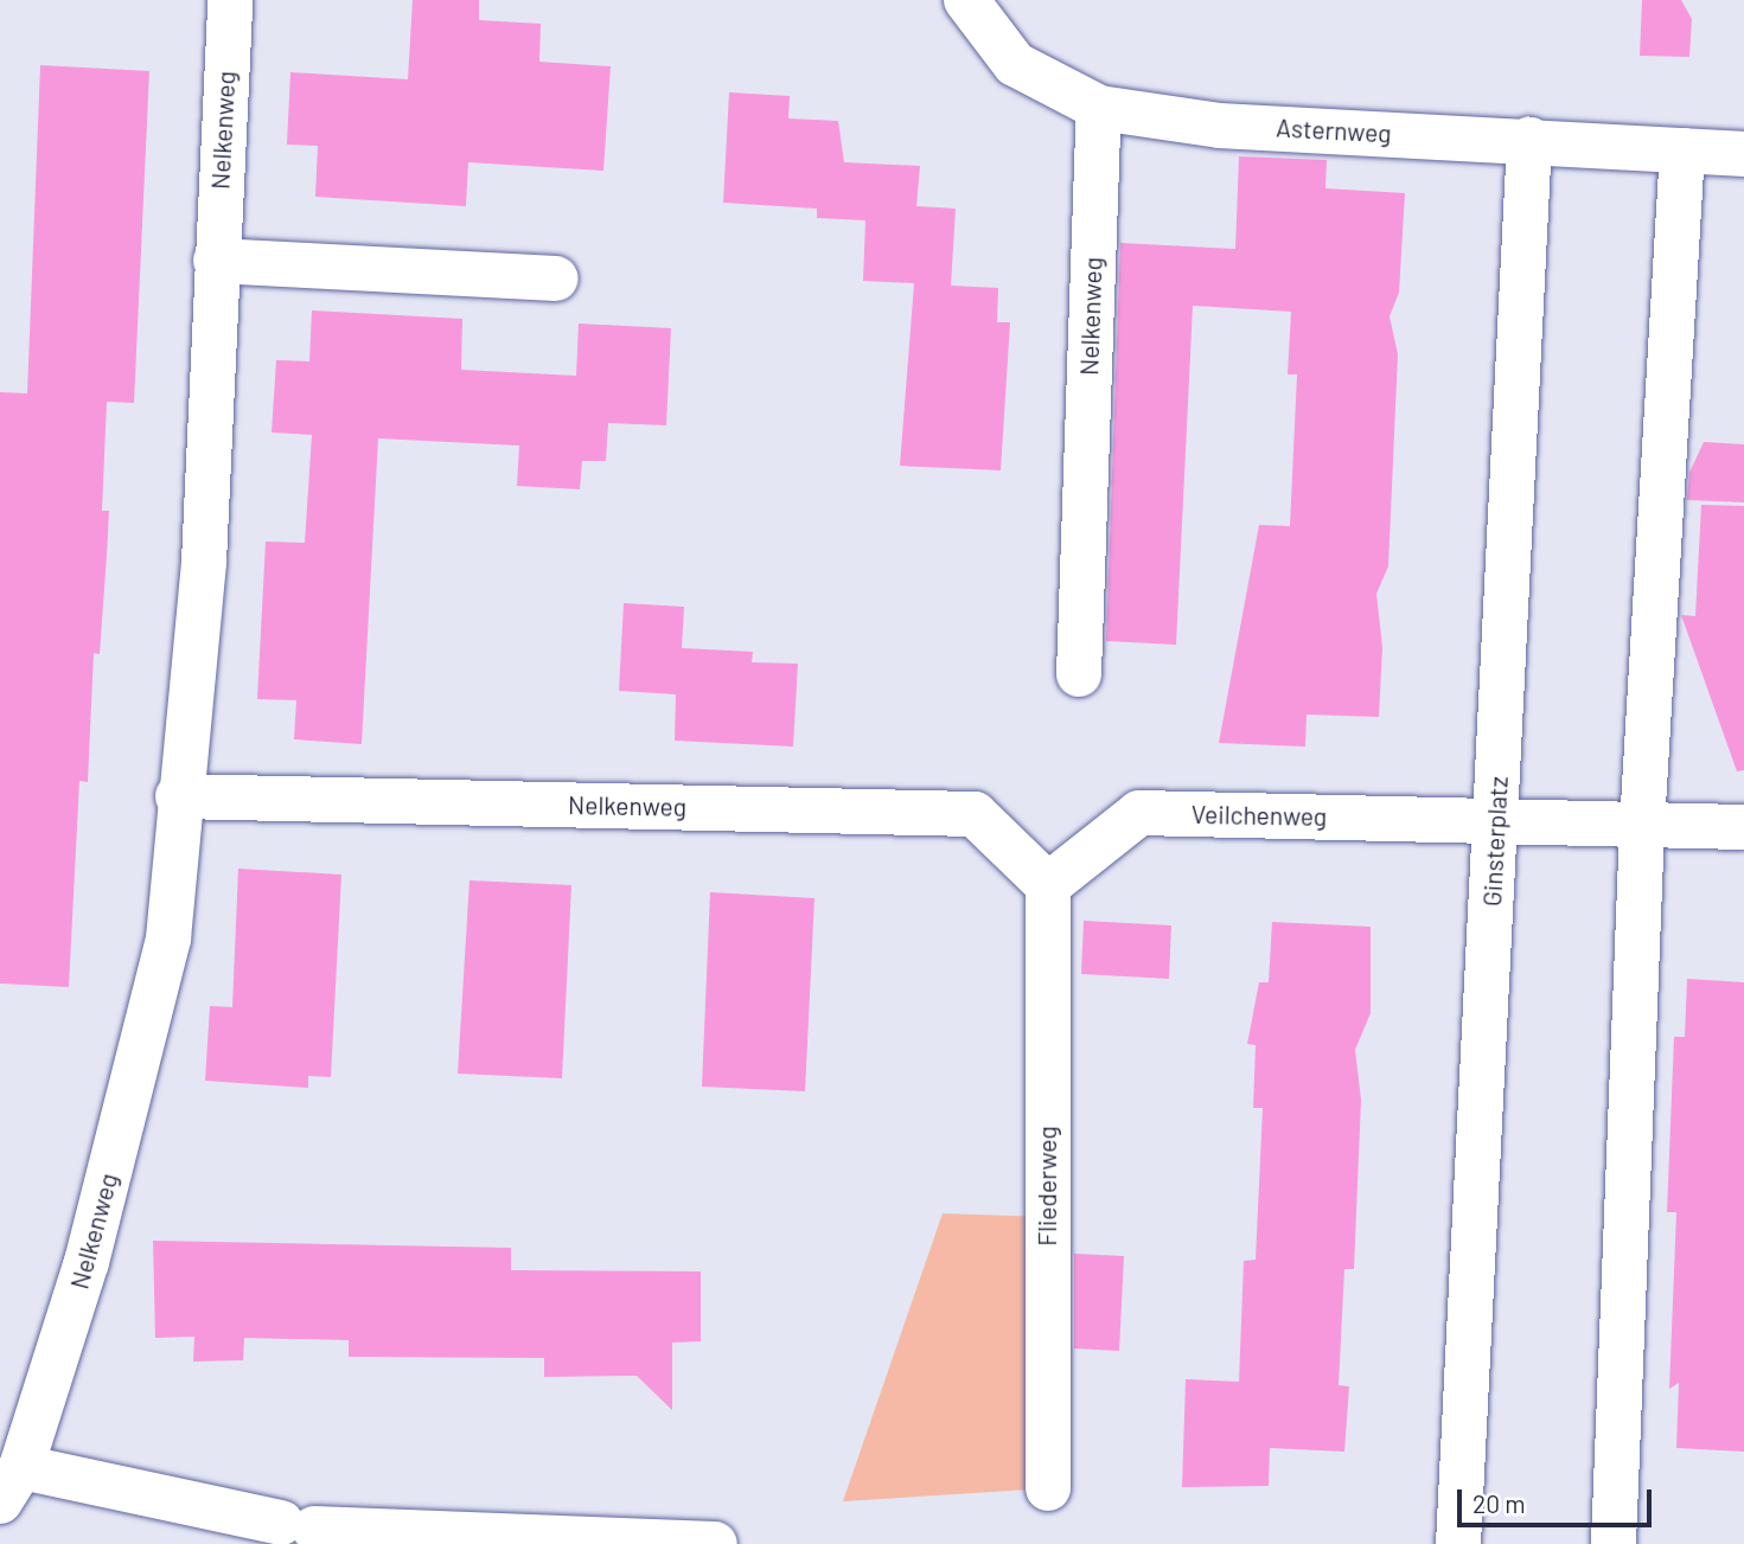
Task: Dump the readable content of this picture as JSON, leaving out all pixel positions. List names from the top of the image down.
{
  "streets": {
    "street": [
      "Nelkenweg",
      "Asternweg",
      "Veilchenweg",
      "Ginsterplatz",
      "Fliederweg"
    ]
  },
  "crossings": [
    ["Nelkenweg", "Asternweg"],
    ["Nelkenweg", "Veilchenweg"],
    ["Nelkenweg", "Fliederweg"],
    ["Asternweg", "Ginsterplatz"],
    ["Veilchenweg", "Ginsterplatz"],
    ["Veilchenweg", "Fliederweg"]
  ],
  "scale_bar": "20 m"
}
